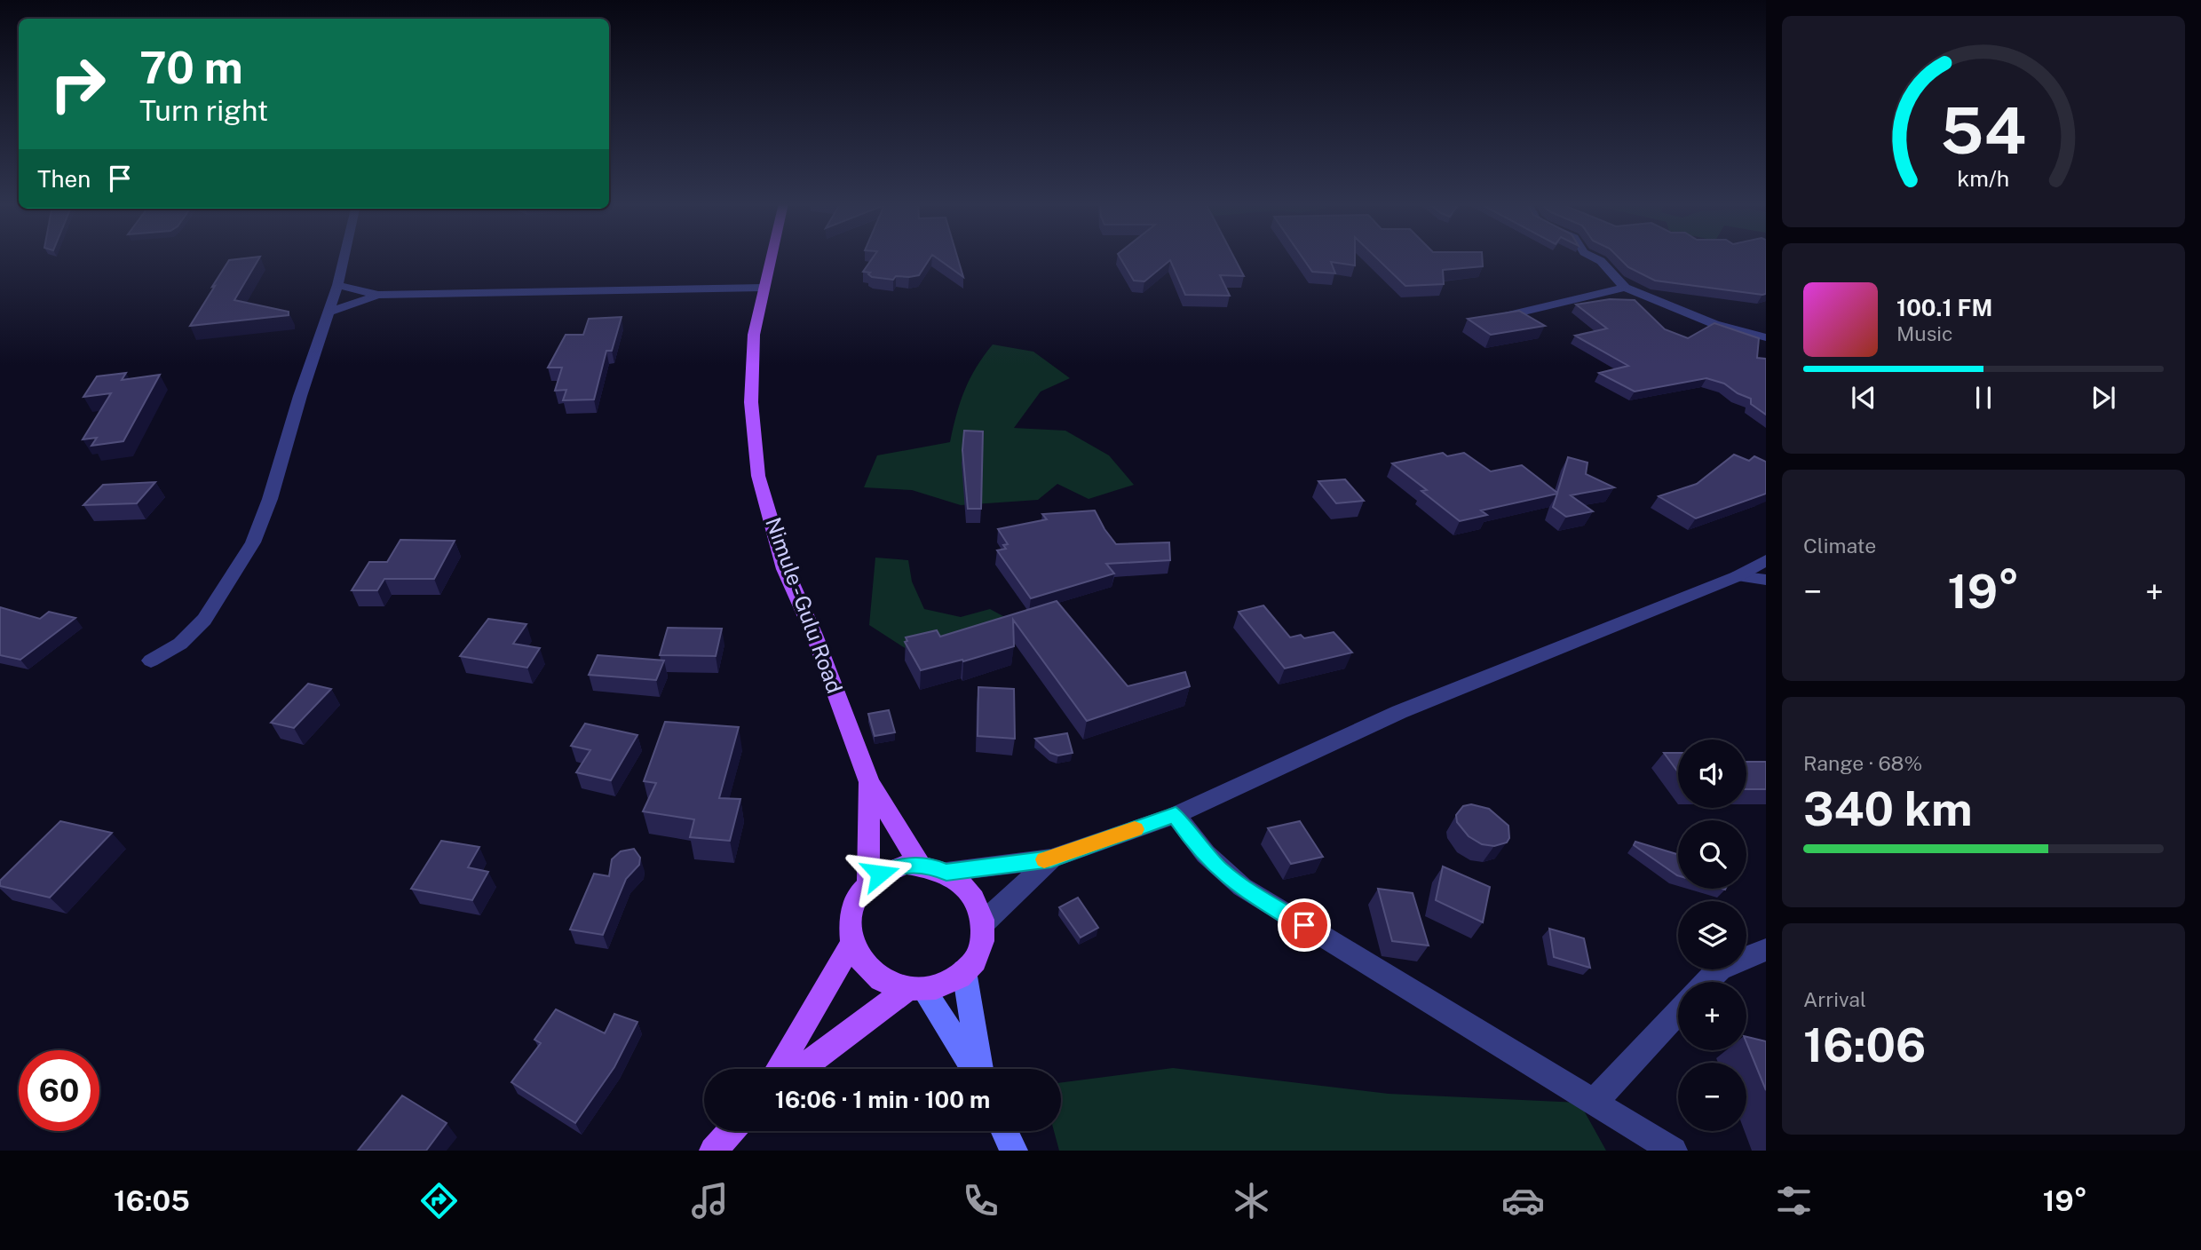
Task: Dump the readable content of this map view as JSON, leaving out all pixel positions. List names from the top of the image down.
{
  "streets": {
    "main road": ["Nimule - Gulu Road"]
  },
  "page": {
    "turn": ["70 m", "Turn right"],
    "then": "Then",
    "song": ["100.1 FM", "Music"],
    "tile": [
      "Climate",
      ["Range · 68%", "340 km"],
      ["Arrival", "16:06"]
    ],
    "heat": ["−", "19°", "+"],
    "map_buttons": ["+", "−"],
    "limit": "60",
    "trip": "16:06 · 1 min · 100 m",
    "tabs": ["16:05", "19°"],
    "gauge": ["54", "km/h"]
  }
}
